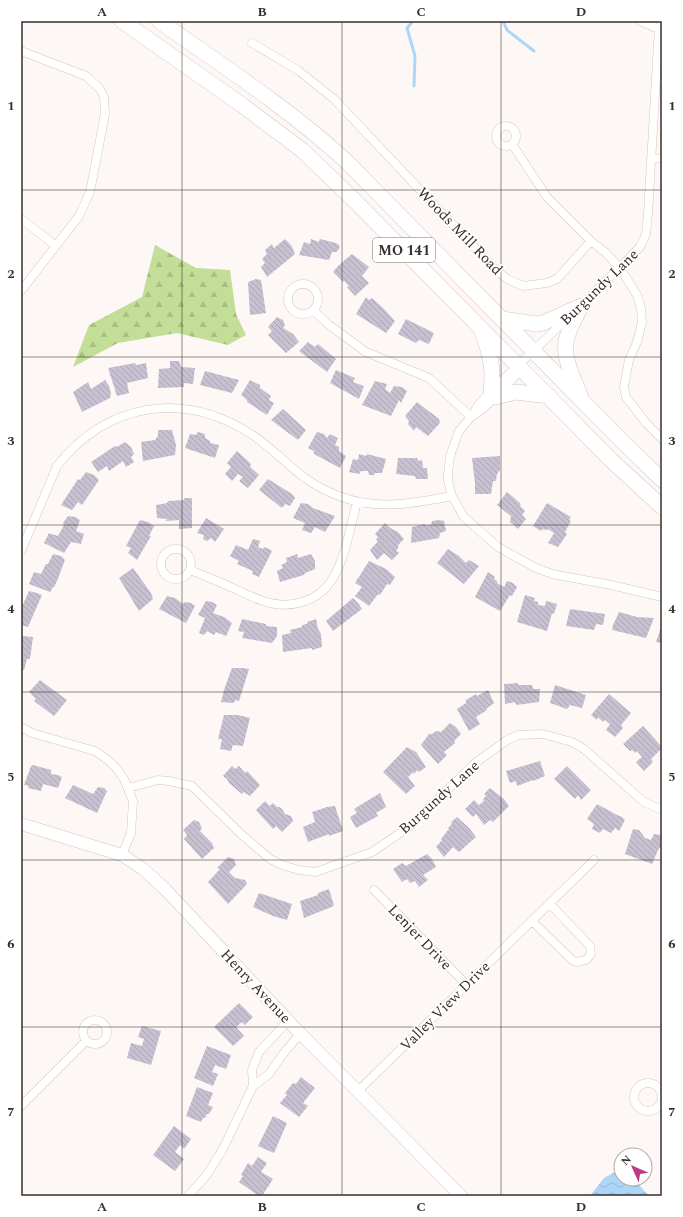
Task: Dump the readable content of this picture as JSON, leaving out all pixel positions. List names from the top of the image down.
{
  "streets": {
    "highway": ["MO 141"],
    "street": [
      "Woods Mill Road",
      "Burgundy Lane",
      "Lenjer Drive",
      "Henry Avenue",
      "Valley View Drive"
    ]
  },
  "crossings": [
    ["MO 141", "Burgundy Lane"],
    ["Lenjer Drive", "Valley View Drive"],
    ["Henry Avenue", "Valley View Drive"]
  ],
  "north": "top left",
  "grid": {
    "columns": [
      "A",
      "B",
      "C",
      "D"
    ],
    "rows": [
      "1",
      "2",
      "3",
      "4",
      "5",
      "6",
      "7"
    ]
  }
}
